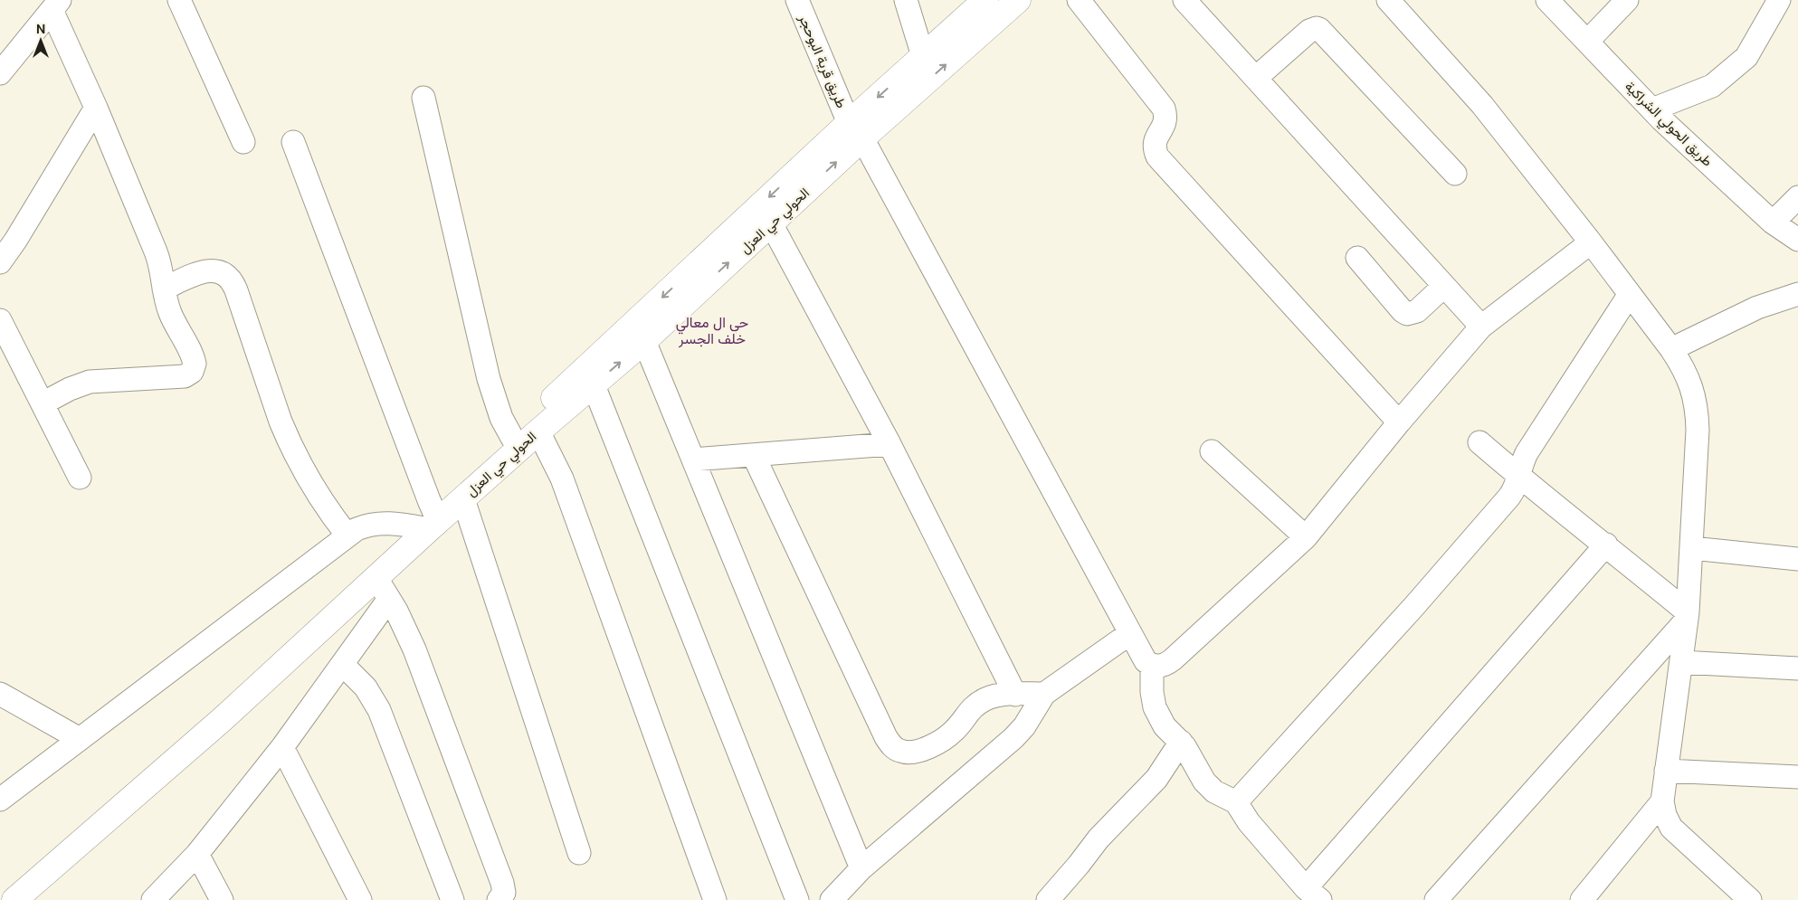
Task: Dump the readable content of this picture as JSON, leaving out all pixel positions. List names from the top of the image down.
{
  "streets": {
    "highway": ["الحولي حي العزل"],
    "street": ["طريق قرية البوحجر", "طريق الحولي الشراكية"]
  },
  "crossings": [
    ["طريق قرية البوحجر", "الحولي حي العزل"]
  ],
  "districts": ["حي ال معالي خلف الجسر"],
  "north": "top"
}
